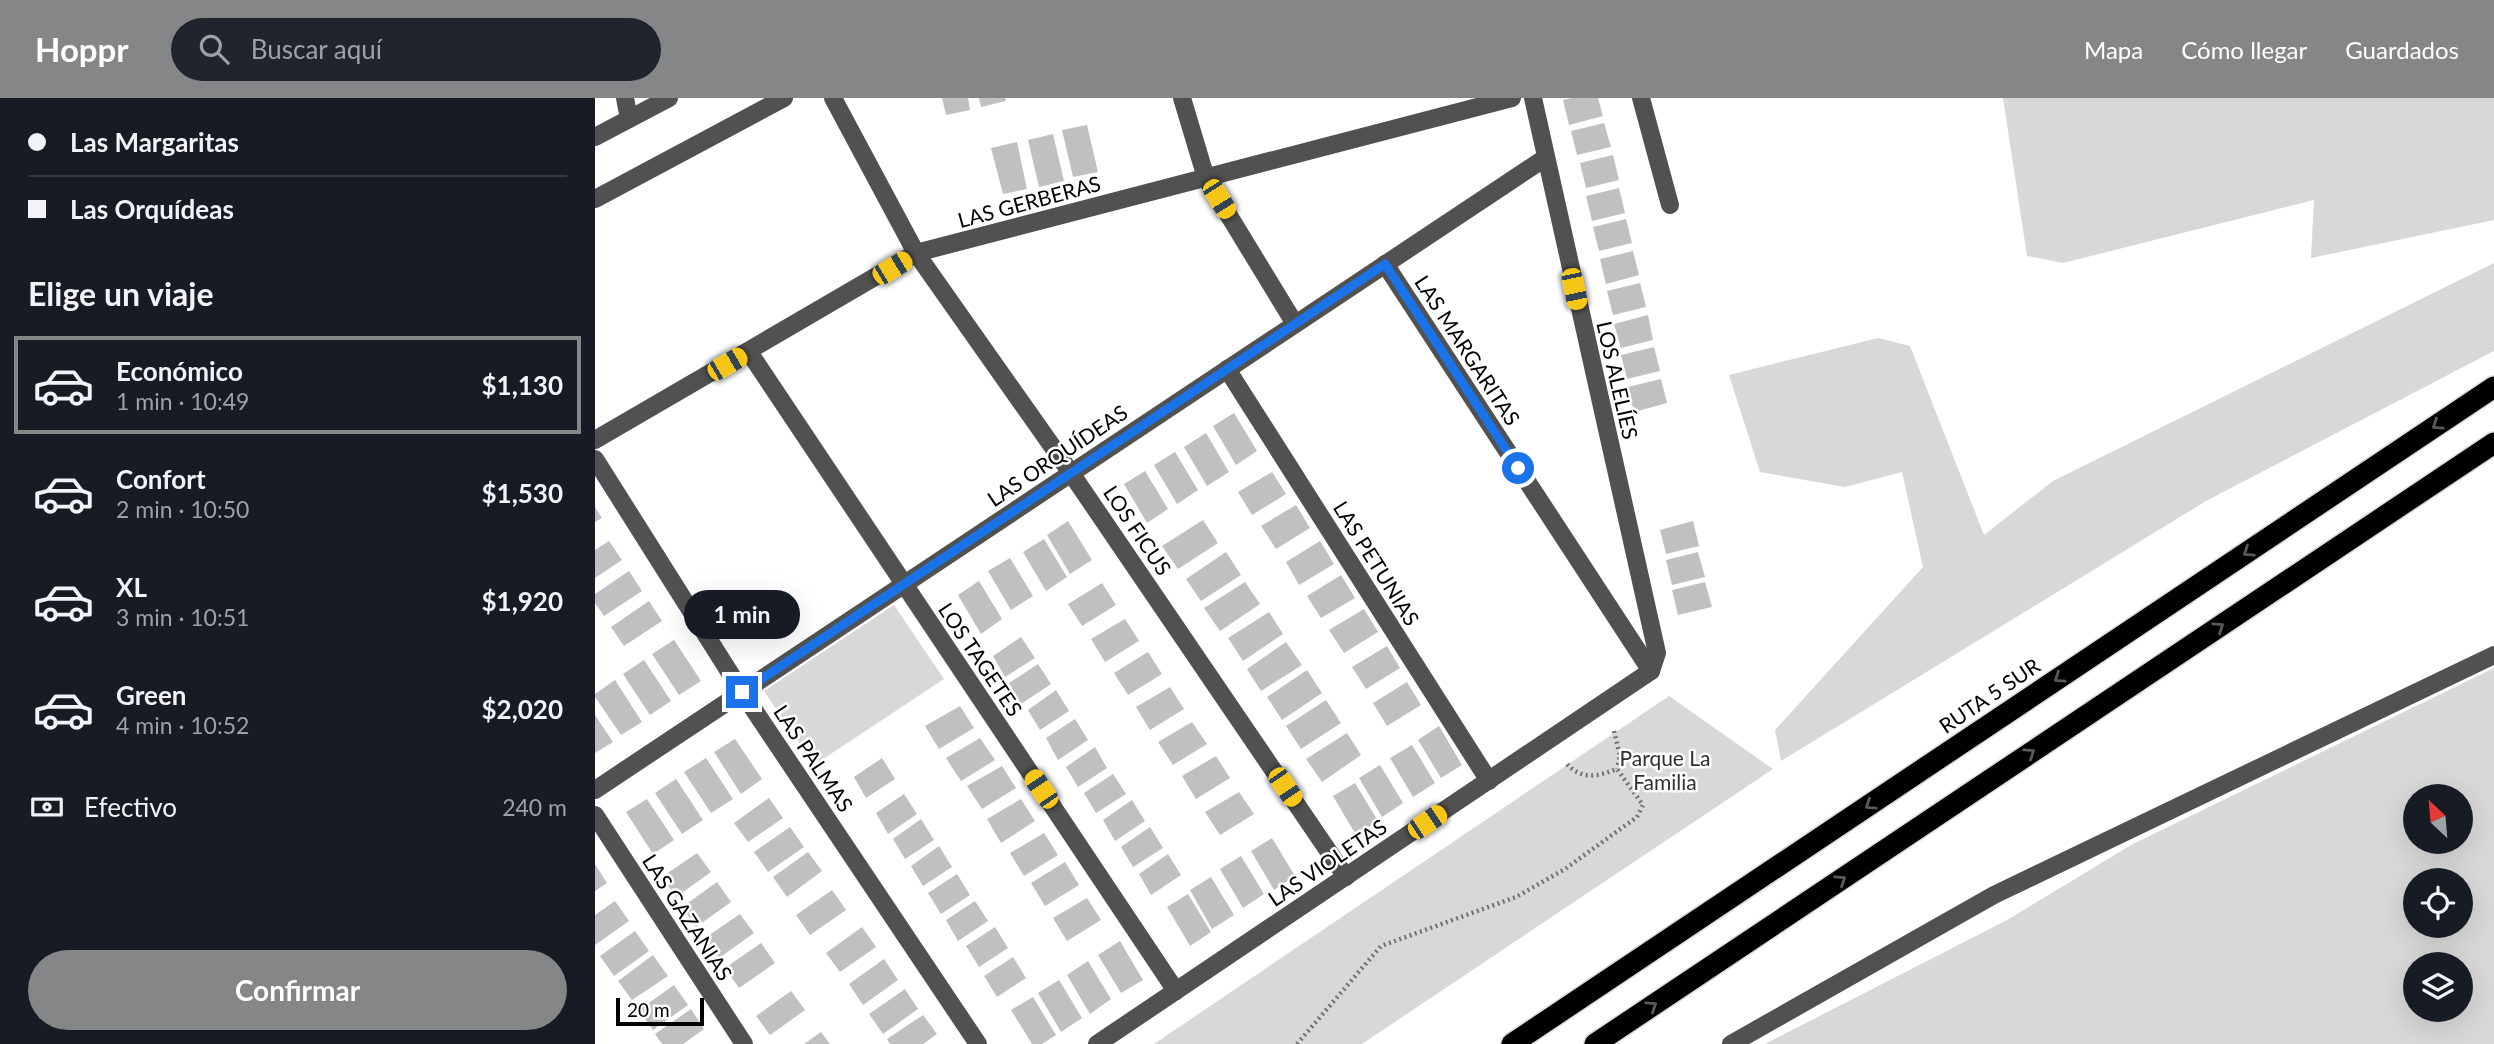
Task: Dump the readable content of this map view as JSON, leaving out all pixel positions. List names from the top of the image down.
{
  "streets": {
    "highway": ["RUTA 5 SUR"],
    "street": [
      "LAS GERBERAS",
      "LAS MARGARITAS",
      "LOS ALELÍES",
      "LAS ORQUÍDEAS",
      "LOS FICUS",
      "LAS PETUNIAS",
      "LOS TAGETES",
      "LAS PALMAS",
      "LAS VIOLETAS",
      "LAS GAZANIAS"
    ]
  },
  "crossings": [
    ["LAS GERBERAS", "LOS FICUS"],
    ["LAS GERBERAS", "LOS TAGETES"],
    ["LAS MARGARITAS", "LOS ALELÍES"],
    ["LAS MARGARITAS", "LAS ORQUÍDEAS"],
    ["LAS MARGARITAS", "LAS VIOLETAS"],
    ["LOS ALELÍES", "LAS ORQUÍDEAS"],
    ["LOS ALELÍES", "LAS VIOLETAS"],
    ["LAS ORQUÍDEAS", "LOS FICUS"],
    ["LAS ORQUÍDEAS", "LAS PETUNIAS"],
    ["LAS ORQUÍDEAS", "LOS TAGETES"],
    ["LAS ORQUÍDEAS", "LAS PALMAS"],
    ["LOS FICUS", "LAS VIOLETAS"],
    ["LAS PETUNIAS", "LAS VIOLETAS"],
    ["LOS TAGETES", "LAS VIOLETAS"]
  ],
  "parks": ["Parque La Familia"],
  "scale_bar": "20 m",
  "north": "top left",
  "page": {
    "header": "Hoppr",
    "search": "Buscar aquí",
    "nav": ["Mapa", "Cómo llegar", "Guardados"],
    "banner": ["Las Margaritas", "Las Orquídeas"],
    "heading": "Elige un viaje",
    "list": [
      {
        "name": "Económico",
        "note": "1 min · 10:49",
        "value": "$1,130"
      },
      {
        "name": "Confort",
        "note": "2 min · 10:50",
        "value": "$1,530"
      },
      {
        "name": "XL",
        "note": "3 min · 10:51",
        "value": "$1,920"
      },
      {
        "name": "Green",
        "note": "4 min · 10:52",
        "value": "$2,020"
      }
    ],
    "bubble": "1 min",
    "pay": ["Efectivo", "240 m"],
    "buttons": "Confirmar",
    "scale": "20 m"
  }
}
